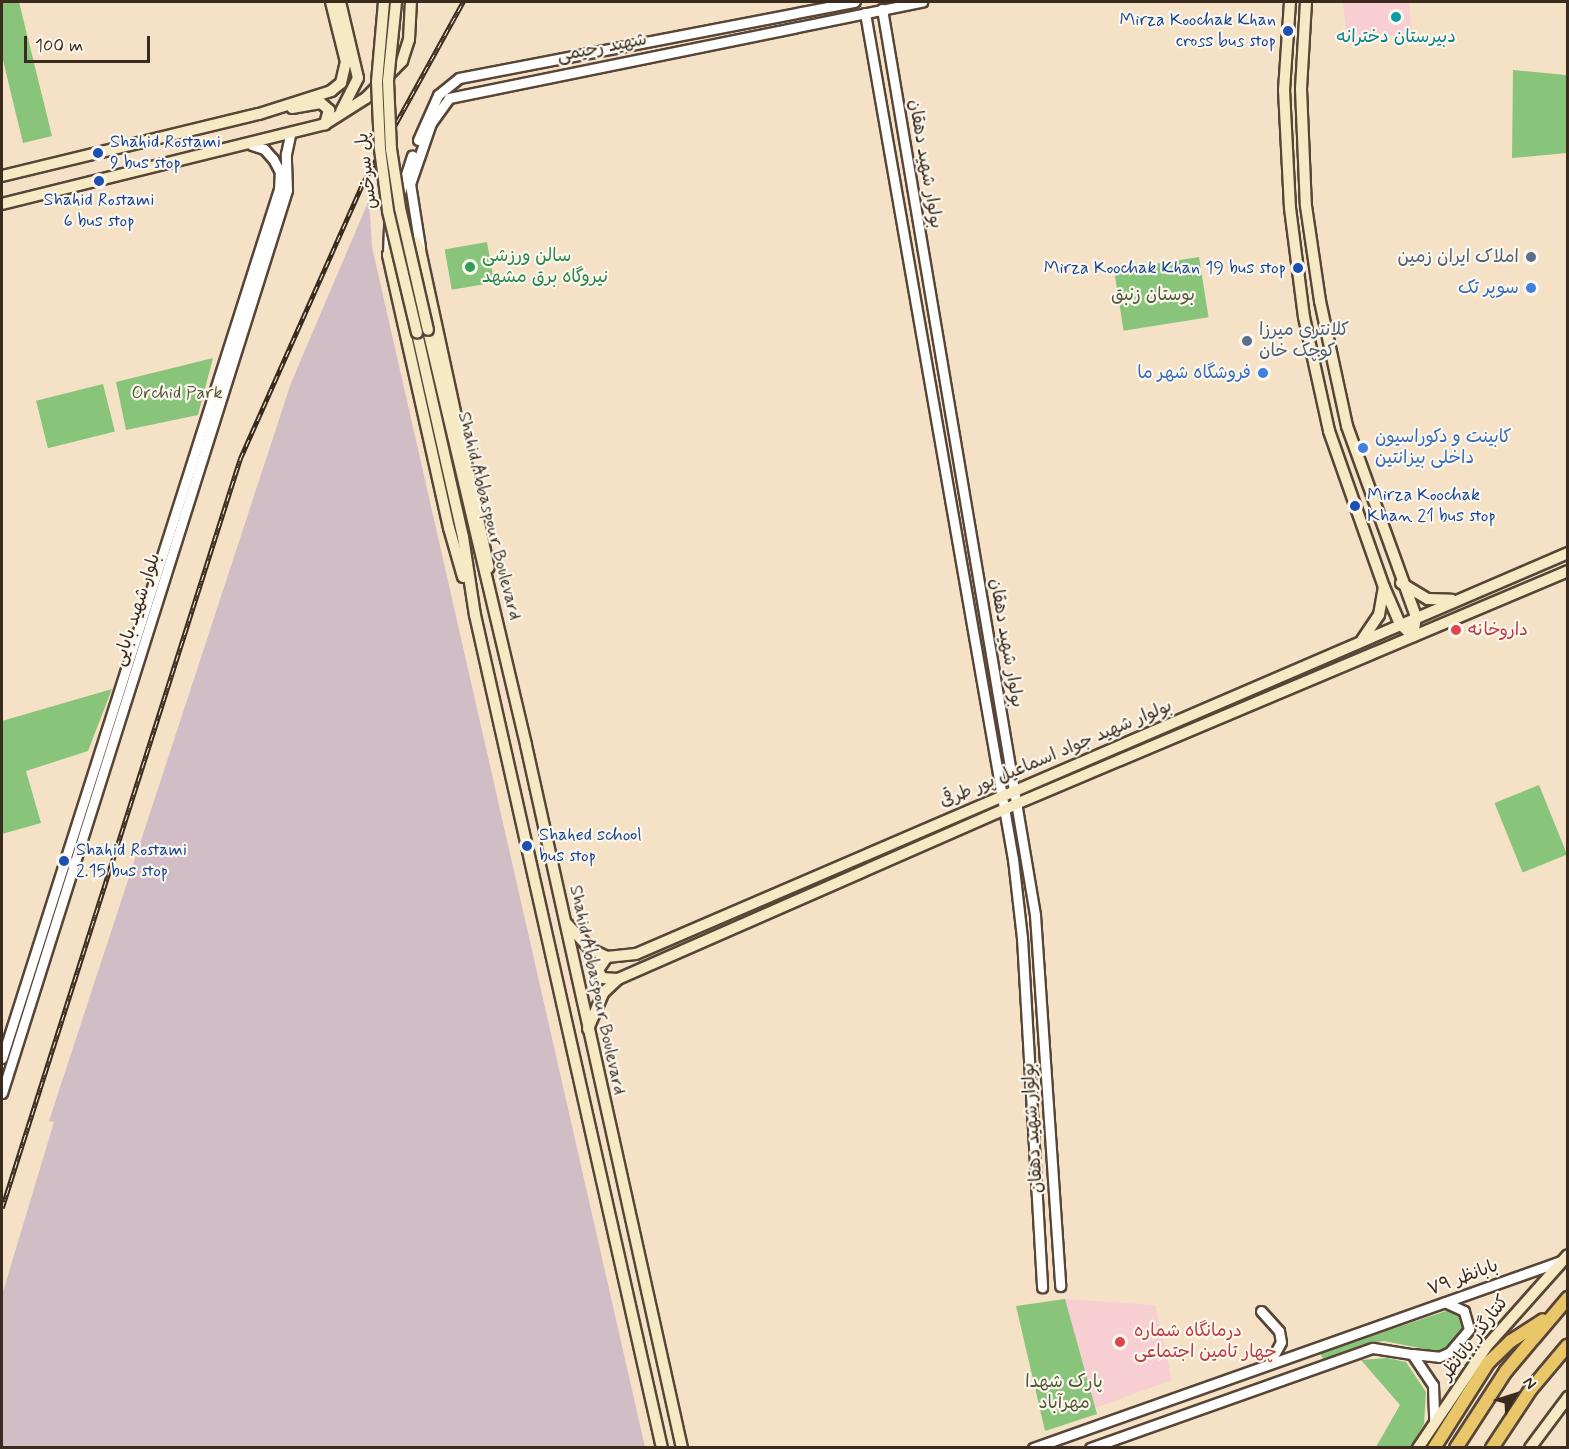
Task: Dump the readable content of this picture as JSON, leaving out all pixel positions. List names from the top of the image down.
{
  "streets": {
    "main road": [
      "پل سرخس",
      "Shahid Abbaspour Boulevard",
      "بولوار شهید جواد اسماعیل پور طرقی",
      "کنتارگذر بابانظر"
    ],
    "street": [
      "شهید رحیمی",
      "بولوار شهید دهقان",
      "بلوار شهید بابایی",
      "بابانظر ۷۹"
    ]
  },
  "crossings": [
    ["شهید رحیمی", "بولوار شهید دهقان"],
    ["بولوار شهید دهقان", "بولوار شهید جواد اسماعیل پور طرقی"],
    ["پل سرخس", "Shahid Abbaspour Boulevard"],
    ["Shahid Abbaspour Boulevard", "بولوار شهید جواد اسماعیل پور طرقی"],
    ["بابانظر ۷۹", "کنتارگذر بابانظر"]
  ],
  "parks": ["بوستان زنبق", "Orchid Park", "پارک شهدا مهرآباد"],
  "places": [
    "دبیرستان دخترانه",
    "Mirza Koochak Khan cross bus stop",
    "Shahid Rostami 9 bus stop",
    "Shahid Rostami 6 bus stop",
    "املاک ایران زمین",
    "سالن ورزشی نیروگاه برق مشهد",
    "Mirza Koochak Khan 19 bus stop",
    "سوپر تک",
    "کلانتری میرزا کوچک خان",
    "فروشگاه شهر ما",
    "کابینت و دکوراسیون داخلی بیزانتین",
    "Mirza Koochak Khan 21 bus stop",
    "داروخانه",
    "Shahed school bus stop",
    "Shahid Rostami 2.15 bus stop",
    "درمانگاه شماره چهار تامین اجتماعی"
  ],
  "scale_bar": "100 m",
  "north": "top right"
}
